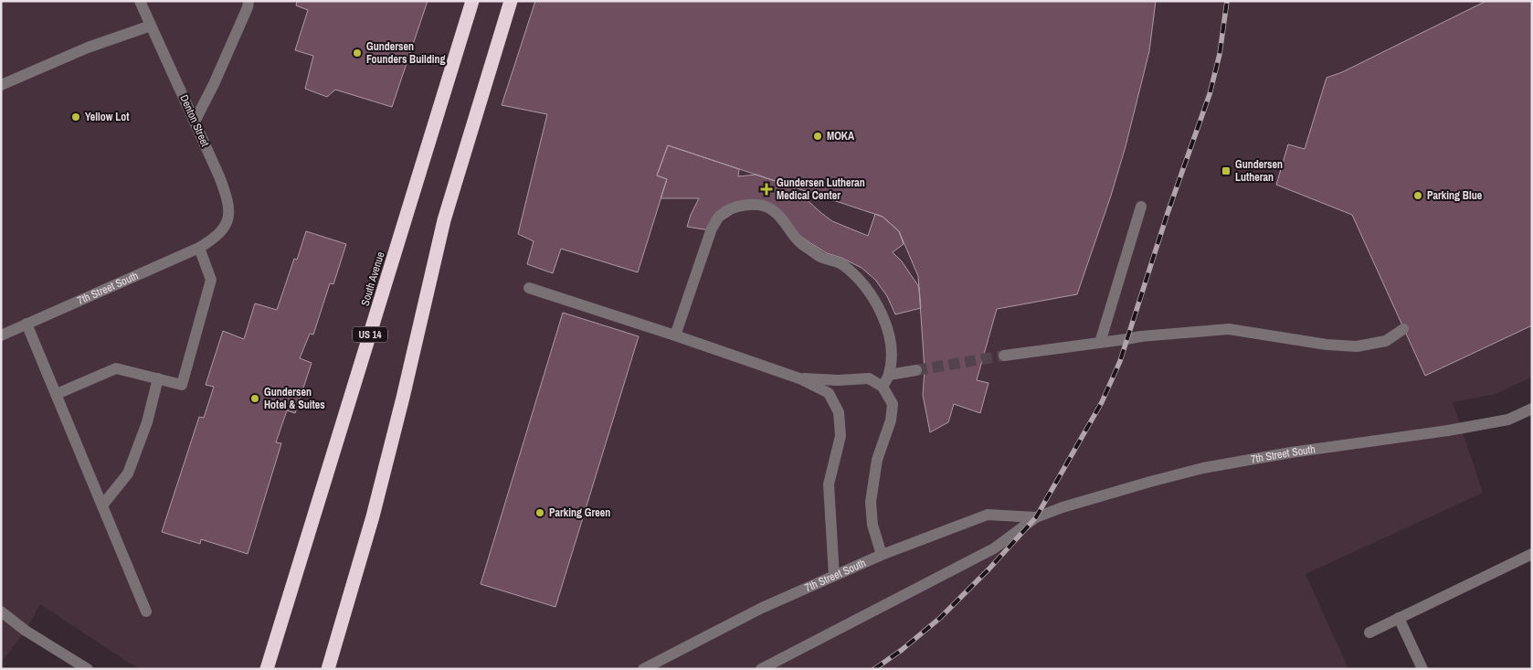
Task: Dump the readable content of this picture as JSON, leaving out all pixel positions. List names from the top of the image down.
{
  "streets": {
    "highway": ["South Avenue", "US 14"],
    "street": ["Denton Street", "7th Street South"]
  },
  "crossings": [
    ["Denton Street", "7th Street South"]
  ],
  "places": {
    "other": [
      "Gundersen Founders Building",
      "Yellow Lot",
      "MOKA",
      "Parking Blue",
      "Gundersen Hotel & Suites",
      "Parking Green"
    ],
    "transit": ["Gundersen Lutheran"],
    "health": ["Gundersen Lutheran Medical Center"]
  }
}
